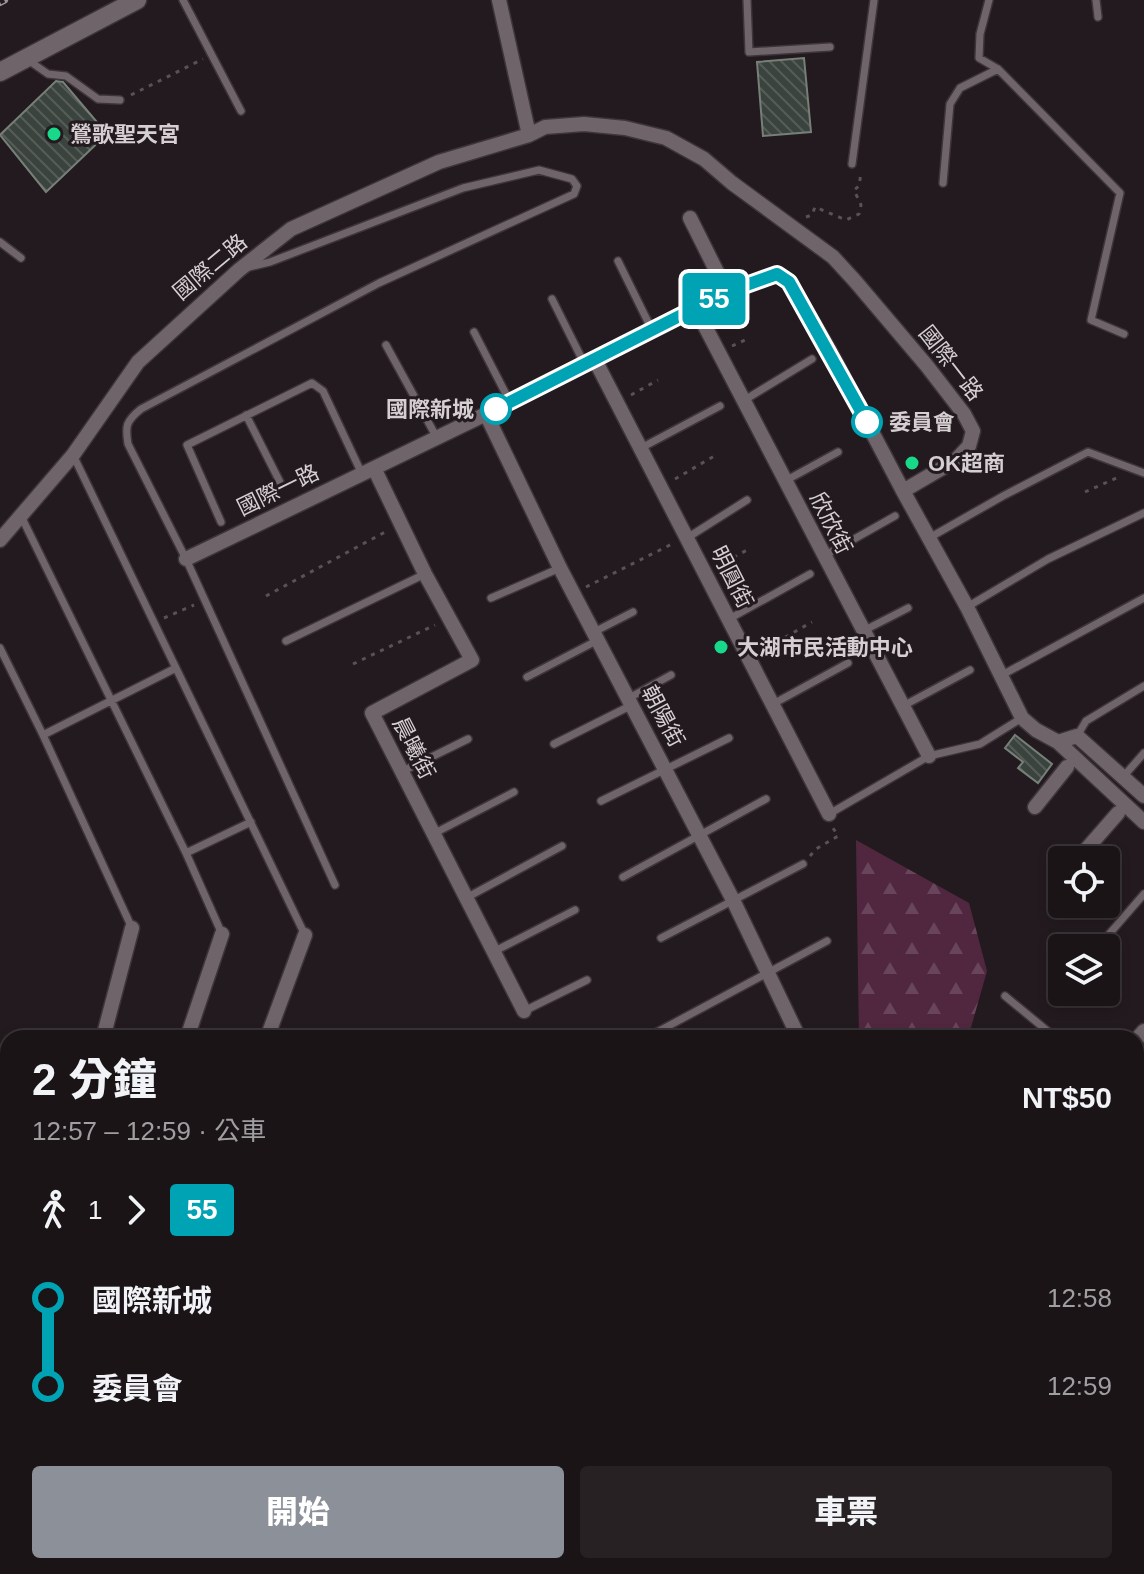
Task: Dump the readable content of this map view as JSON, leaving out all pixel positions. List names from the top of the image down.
{
  "streets": {
    "street": [
      "國際二路",
      "國際一路",
      "欣欣街",
      "明圓街",
      "朝陽街",
      "晨曦街"
    ]
  },
  "crossings": [
    ["國際二路", "國際一路"],
    ["國際一路", "欣欣街"],
    ["國際一路", "明圓街"],
    ["國際一路", "朝陽街"],
    ["國際一路", "晨曦街"]
  ],
  "places": [
    "鶯歌聖天宮",
    "國際新城",
    "委員會",
    "OK超商",
    "大湖市民活動中心"
  ],
  "lines": ["bus line 55"],
  "page": {
    "on_map": "55",
    "heading": ["2 分鐘", "12:57 – 12:59 · 公車", "NT$50"],
    "legs": ["1", "55"],
    "list": [
      {
        "name": "國際新城",
        "value": "12:58"
      },
      {
        "name": "委員會",
        "value": "12:59"
      }
    ],
    "buttons": ["開始", "車票"]
  }
}
